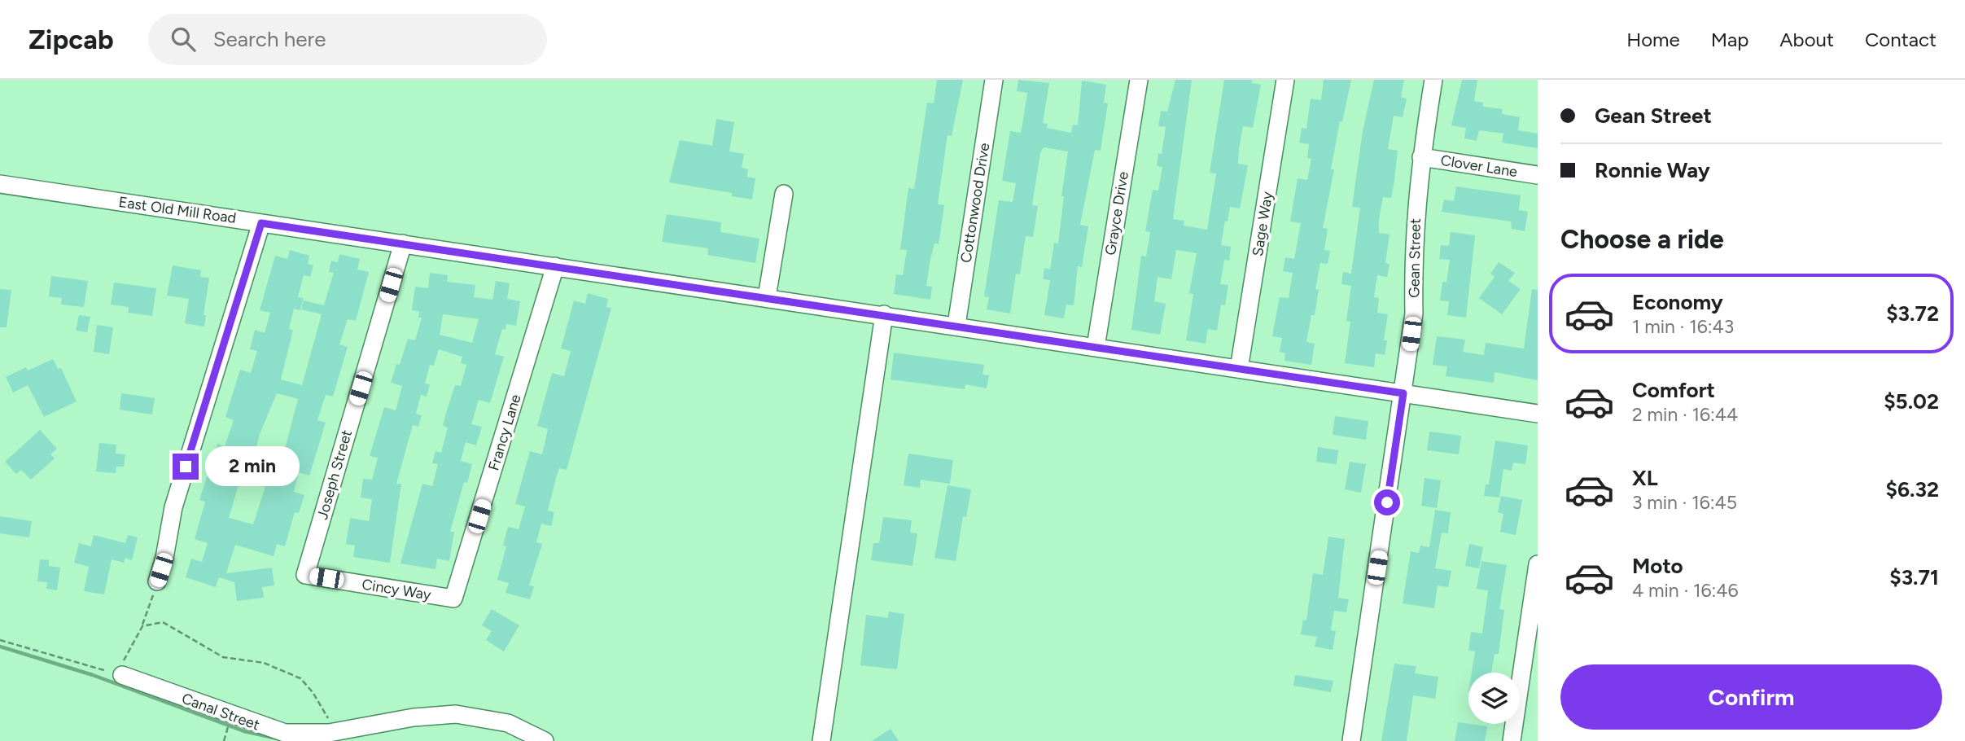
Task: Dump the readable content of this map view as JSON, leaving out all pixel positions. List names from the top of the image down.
{
  "streets": {
    "street": [
      "Clover Lane",
      "Cottonwood Drive",
      "East Old Mill Road",
      "Grayce Drive",
      "Sage Way",
      "Gean Street",
      "Francy Lane",
      "Joseph Street",
      "Cincy Way",
      "Canal Street"
    ]
  },
  "crossings": [
    ["Clover Lane", "Gean Street"],
    ["Cottonwood Drive", "East Old Mill Road"],
    ["East Old Mill Road", "Grayce Drive"],
    ["East Old Mill Road", "Sage Way"],
    ["East Old Mill Road", "Gean Street"],
    ["East Old Mill Road", "Francy Lane"],
    ["East Old Mill Road", "Joseph Street"],
    ["Francy Lane", "Cincy Way"],
    ["Joseph Street", "Cincy Way"]
  ],
  "page": {
    "header": "Zipcab",
    "search": "Search here",
    "nav": [
      "Home",
      "Map",
      "About",
      "Contact"
    ],
    "banner": ["Gean Street", "Ronnie Way"],
    "heading": "Choose a ride",
    "list": [
      {
        "name": "Economy",
        "note": "1 min · 16:43",
        "value": "$3.72"
      },
      {
        "name": "Comfort",
        "note": "2 min · 16:44",
        "value": "$5.02"
      },
      {
        "name": "XL",
        "note": "3 min · 16:45",
        "value": "$6.32"
      },
      {
        "name": "Moto",
        "note": "4 min · 16:46",
        "value": "$3.71"
      }
    ],
    "bubble": "2 min",
    "buttons": "Confirm"
  }
}
